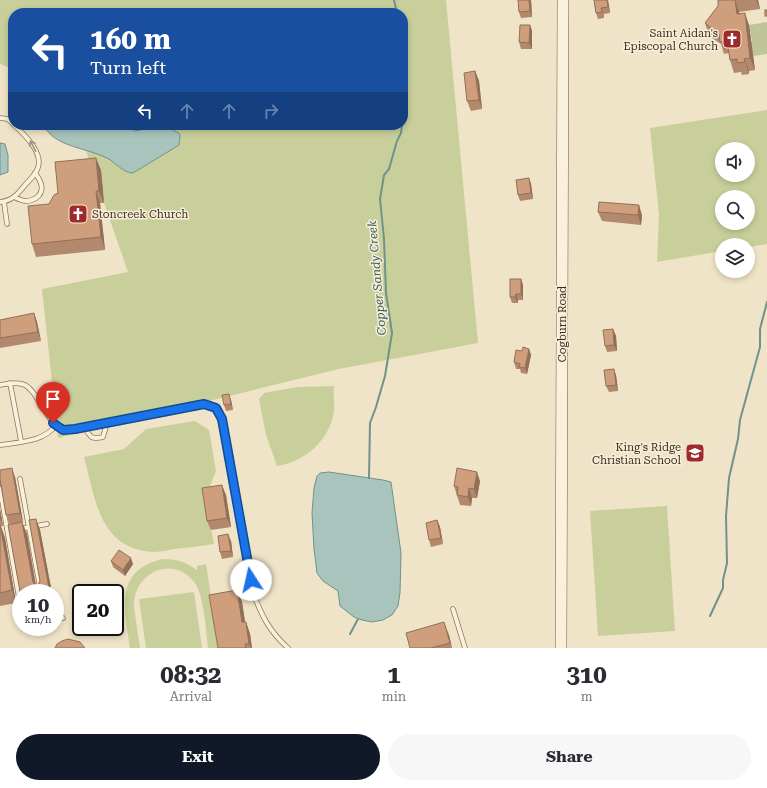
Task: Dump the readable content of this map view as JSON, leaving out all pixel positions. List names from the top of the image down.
{
  "streets": {
    "street": ["Cogburn Road"]
  },
  "water": ["Copper Sandy Creek"],
  "places": {
    "church": ["Saint Aidan's Episcopal Church", "Stoncreek Church"],
    "school or university": ["King's Ridge Christian School"]
  },
  "page": {
    "turn": ["160 m", "Turn left"],
    "speed": "10 km/h",
    "limit": "20",
    "eta": [
      "08:32",
      "Arrival",
      "1",
      "min",
      "310",
      "m"
    ],
    "buttons": ["Exit", "Share"]
  }
}
